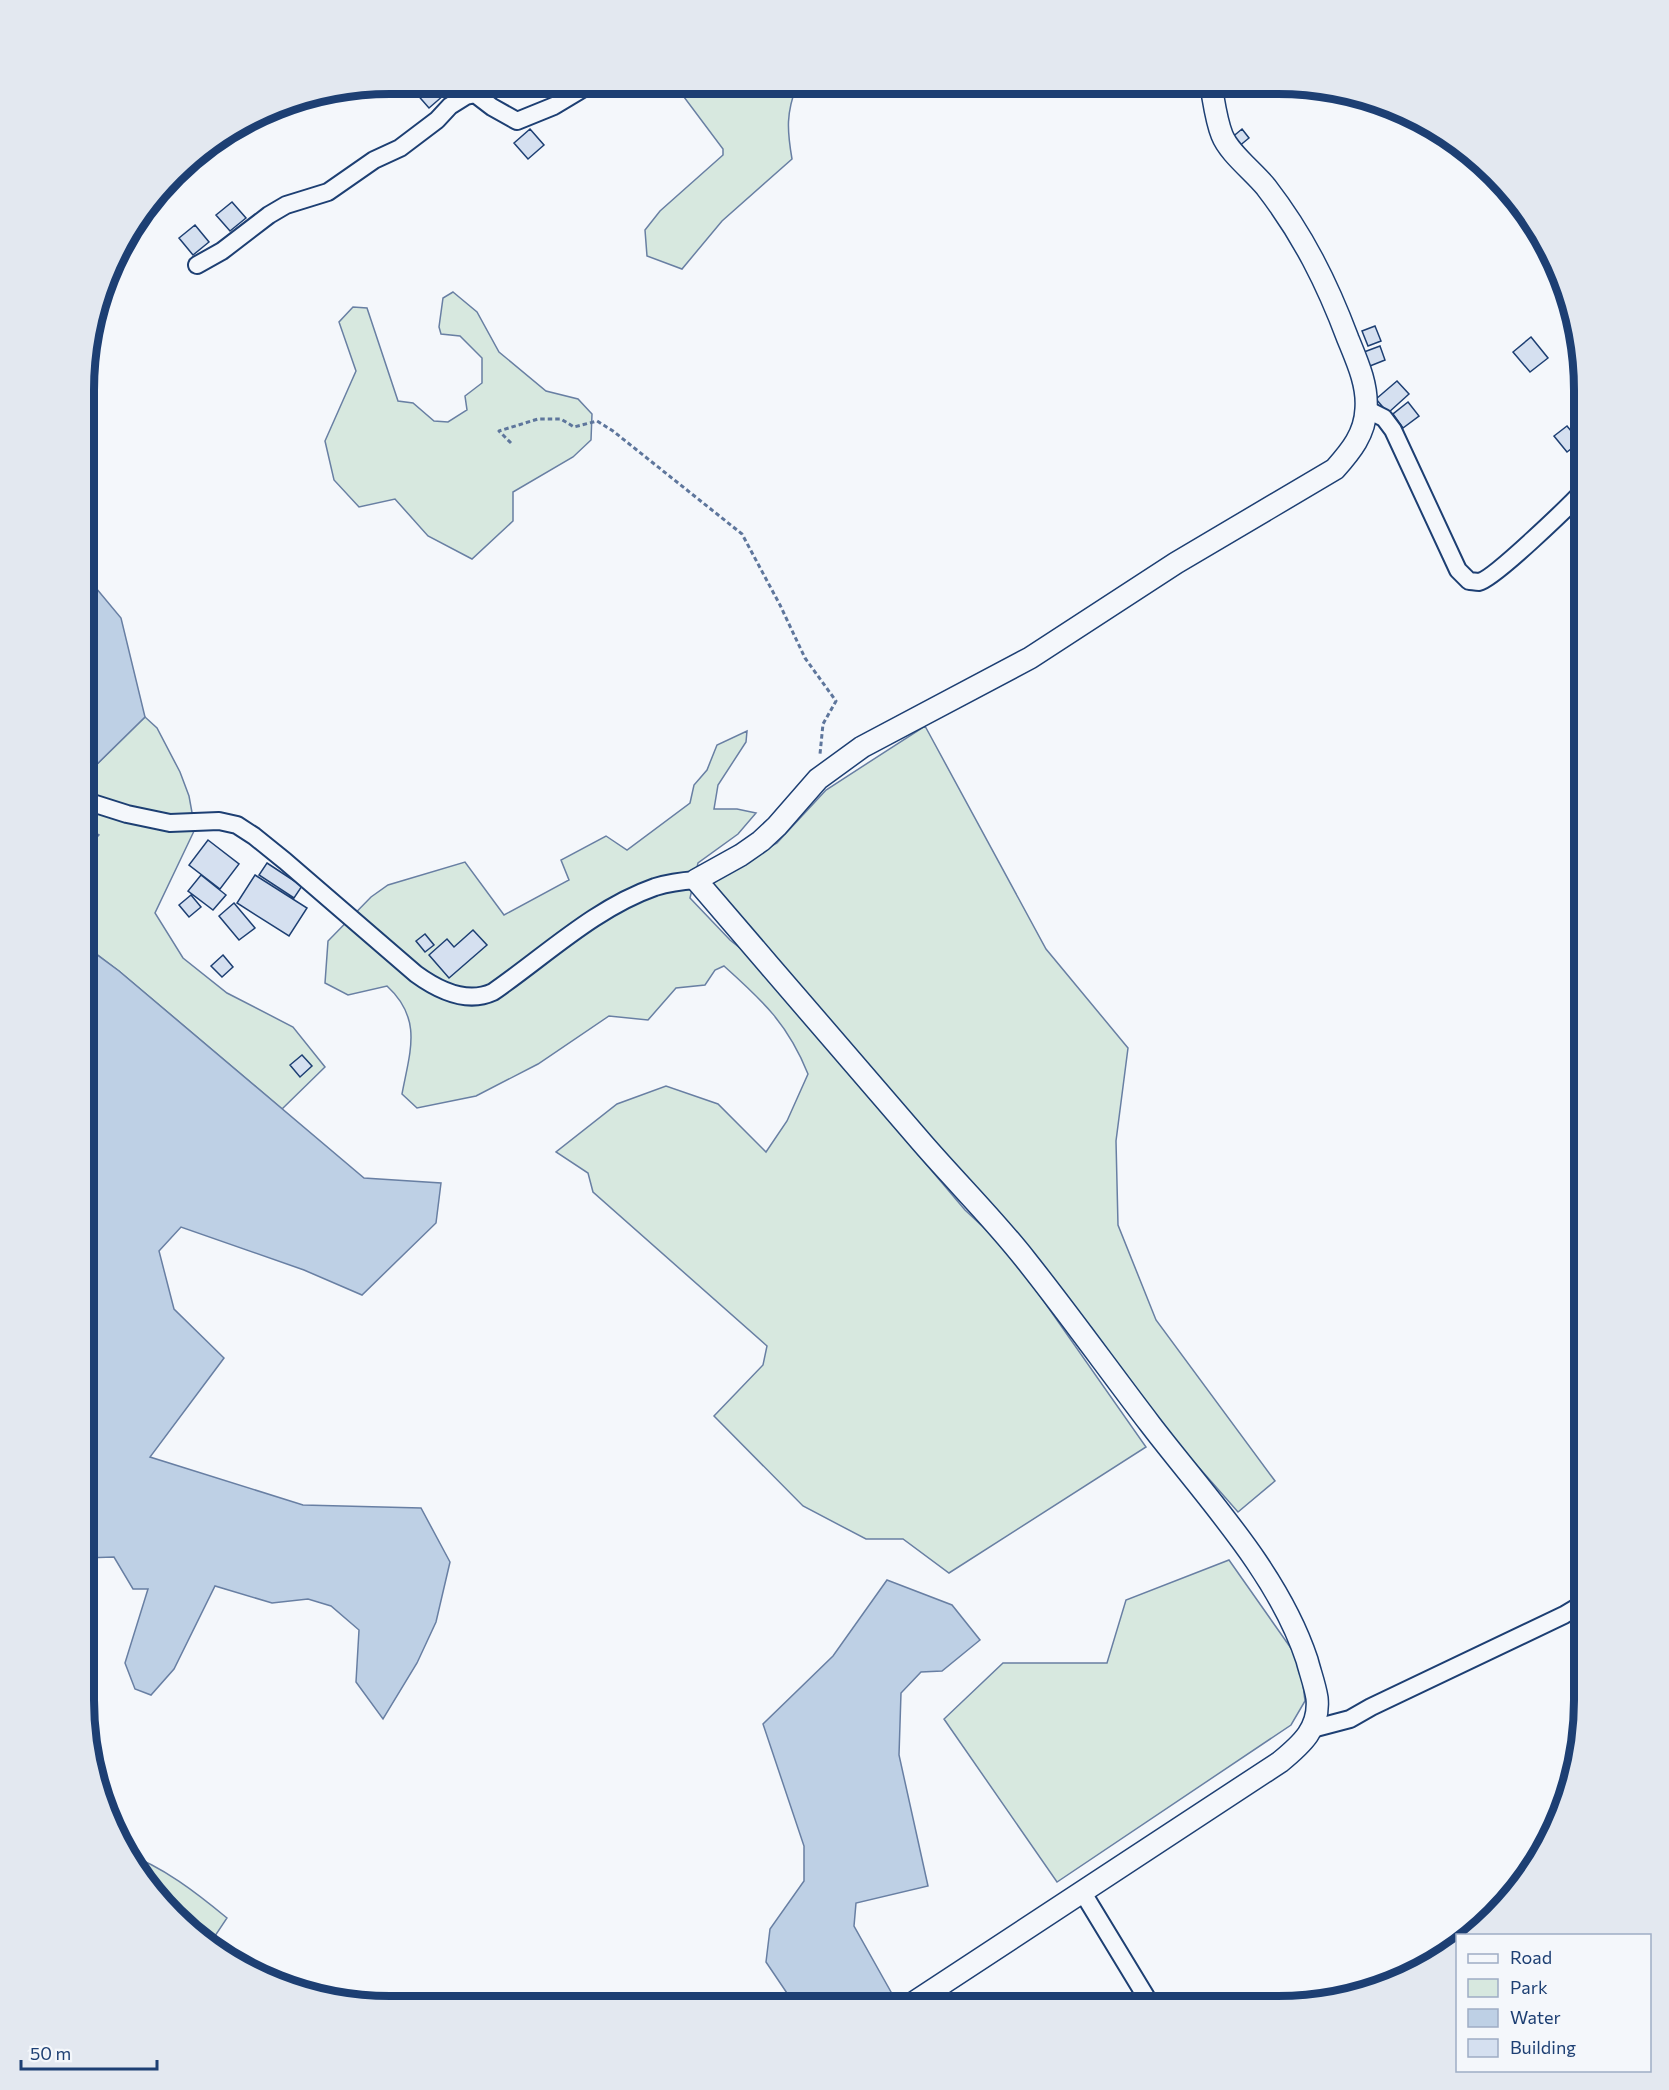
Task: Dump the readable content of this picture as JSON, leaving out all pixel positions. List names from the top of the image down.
{
  "legend": [
    "Road",
    "Park",
    "Water",
    "Building"
  ],
  "scale_bar": "50 m"
}
